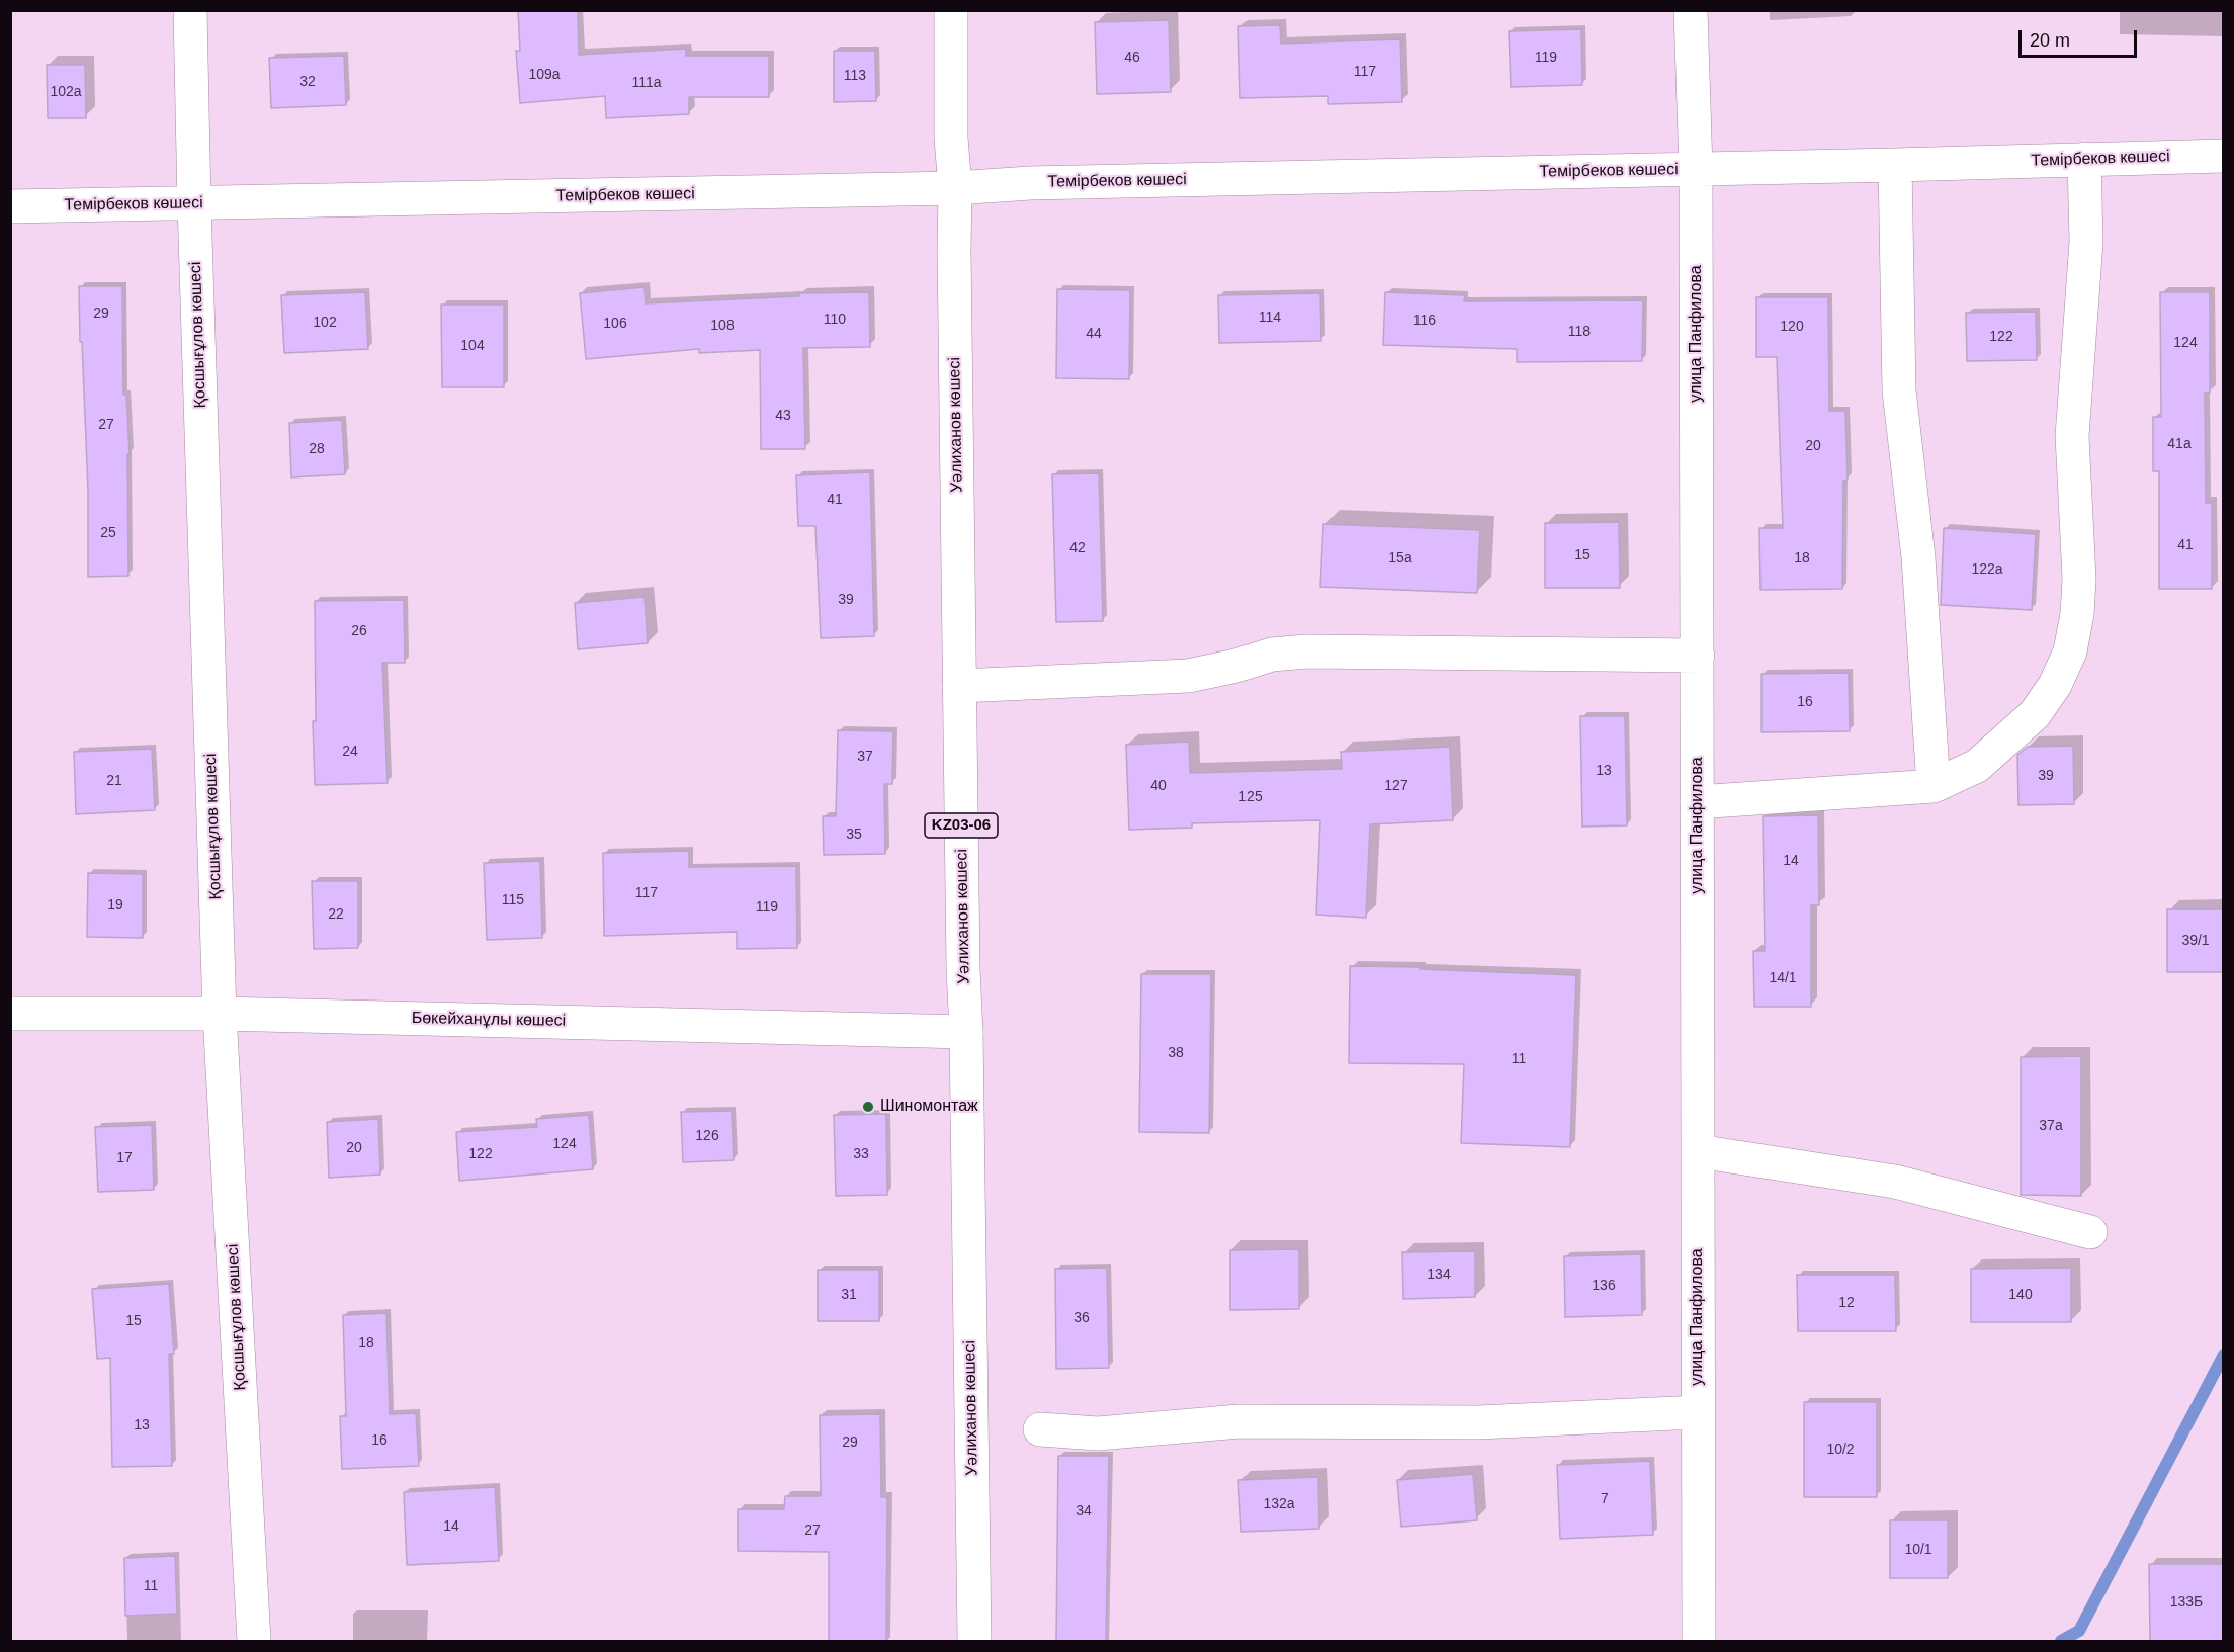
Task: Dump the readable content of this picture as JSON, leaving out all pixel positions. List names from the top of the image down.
{
  "streets": {
    "street": [
      "Темірбеков көшесі",
      "улица Панфилова",
      "Қосшығұлов көшесі",
      "Уәлиханов көшесі",
      "KZ03-06",
      "Бөкейханұлы көшесі"
    ]
  },
  "crossings": [
    ["Темірбеков көшесі", "улица Панфилова"],
    ["Темірбеков көшесі", "Қосшығұлов көшесі"],
    ["Темірбеков көшесі", "Уәлиханов көшесі"],
    ["Қосшығұлов көшесі", "Бөкейханұлы көшесі"],
    ["Уәлиханов көшесі", "Бөкейханұлы көшесі"]
  ],
  "places": ["Шиномонтаж"],
  "house_numbers": [
    "46",
    "119",
    "117",
    "109а",
    "113",
    "32",
    "111а",
    "102а",
    "29",
    "114",
    "110",
    "116",
    "102",
    "106",
    "108",
    "120",
    "118",
    "44",
    "122",
    "124",
    "104",
    "43",
    "27",
    "41а",
    "20",
    "28",
    "41",
    "25",
    "41",
    "42",
    "15",
    "15а",
    "18",
    "122а",
    "39",
    "26",
    "16",
    "24",
    "37",
    "13",
    "39",
    "21",
    "40",
    "127",
    "125",
    "35",
    "14",
    "117",
    "115",
    "19",
    "119",
    "22",
    "39/1",
    "14/1",
    "38",
    "11",
    "37а",
    "126",
    "124",
    "20",
    "122",
    "33",
    "17",
    "134",
    "136",
    "31",
    "140",
    "12",
    "36",
    "15",
    "18",
    "13",
    "16",
    "29",
    "10/2",
    "7",
    "132а",
    "34",
    "14",
    "27",
    "10/1",
    "11",
    "133Б"
  ],
  "scale_bar": "20 m"
}
